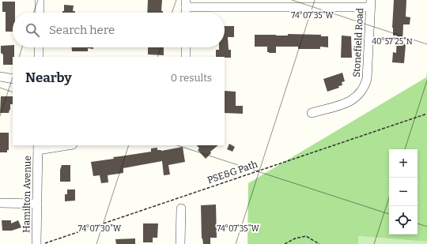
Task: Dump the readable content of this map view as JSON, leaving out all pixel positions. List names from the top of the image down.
{
  "streets": {
    "street": ["Stonefield Road", "Hamilton Avenue"],
    "path": ["PSE&G Path"]
  },
  "page": {
    "search": "Search here",
    "heading": ["Nearby", "0 results"],
    "map_buttons": ["+", "−"]
  },
  "coordinates": ["74°07'35\"W", "40°57'25\"N", "74°07'30\"W"]
}
